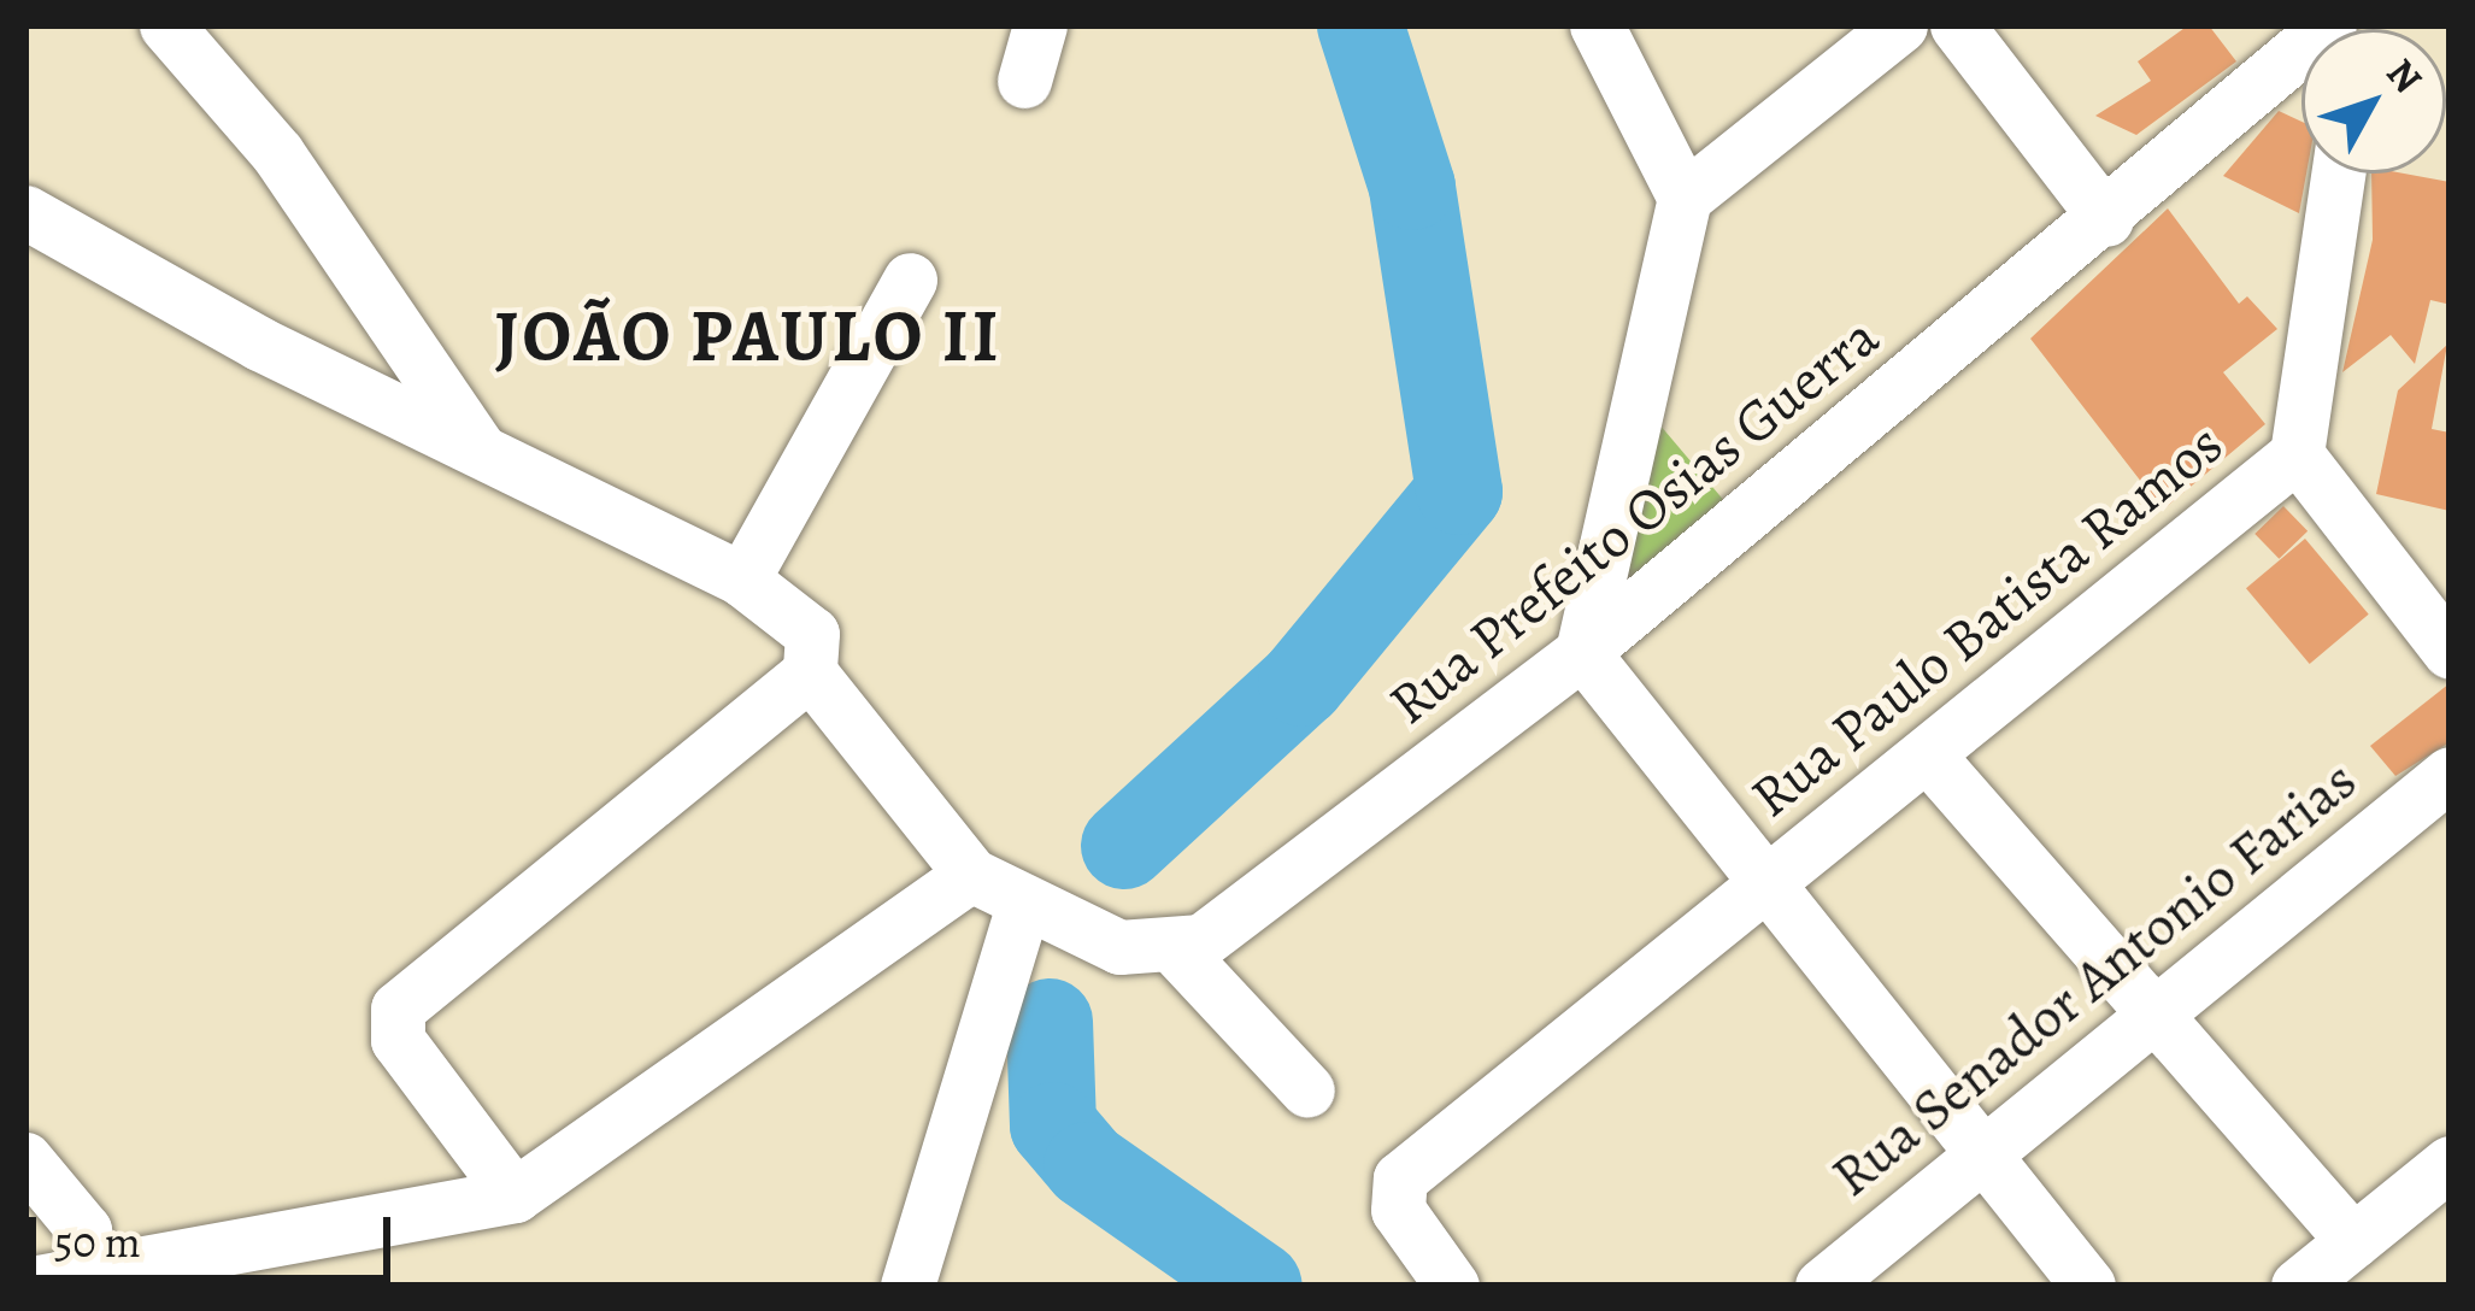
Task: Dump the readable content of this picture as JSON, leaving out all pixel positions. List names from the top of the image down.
{
  "streets": {
    "street": ["Rua Prefeito Osias Guerra", "Rua Paulo Batista Ramos", "Rua Senador Antonio Farias"]
  },
  "districts": ["JOÃO PAULO II"],
  "scale_bar": "50 m",
  "north": "top right"
}
